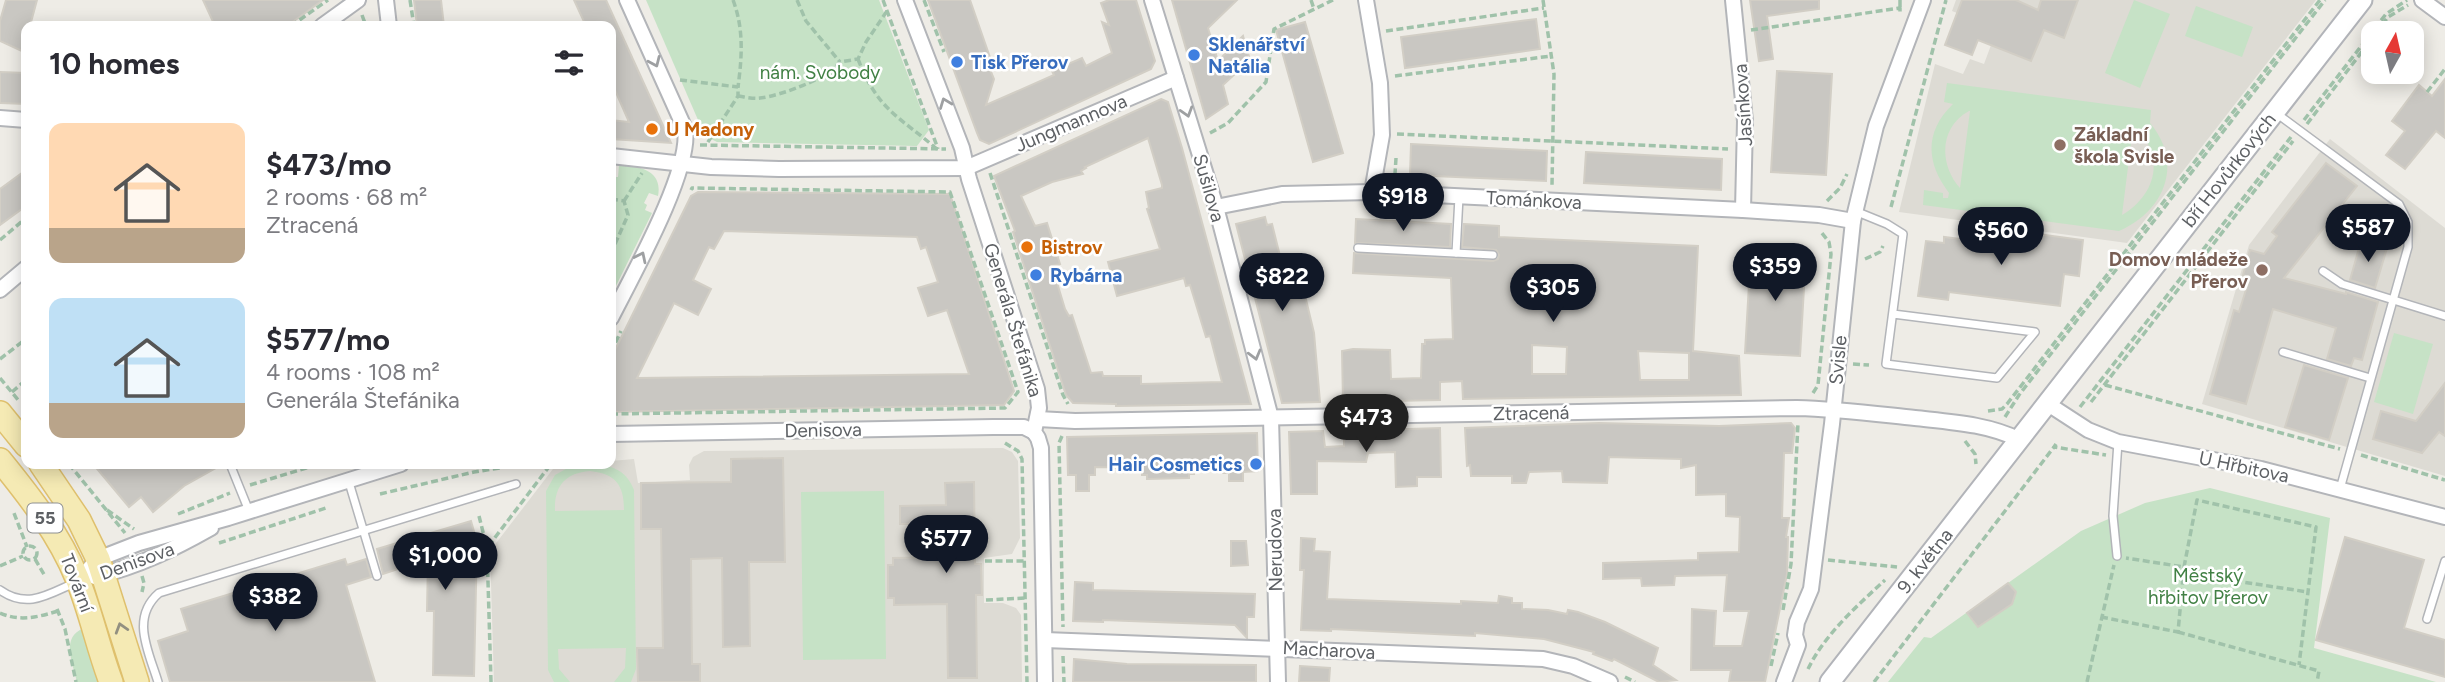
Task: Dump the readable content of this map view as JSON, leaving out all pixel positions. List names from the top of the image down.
{
  "streets": {
    "main road": [
      "bří Hovůrkových",
      "55",
      "9. května",
      "Tovární"
    ],
    "street": [
      "Jasínkova",
      "Jungmannova",
      "Sušilova",
      "Tománkova",
      "Generála Štefánika",
      "Svisle",
      "Ztracená",
      "Denisova",
      "U Hřbitova",
      "Nerudova",
      "Macharova"
    ]
  },
  "crossings": [
    ["Jasínkova", "Tománkova"],
    ["Jungmannova", "Sušilova"],
    ["Jungmannova", "Generála Štefánika"],
    ["bří Hovůrkových", "Ztracená"],
    ["bří Hovůrkových", "U Hřbitova"],
    ["bří Hovůrkových", "9. května"],
    ["Sušilova", "Tománkova"],
    ["Sušilova", "Ztracená"],
    ["Sušilova", "Nerudova"],
    ["Tománkova", "Svisle"],
    ["Generála Štefánika", "Ztracená"],
    ["Generála Štefánika", "Denisova"],
    ["Generála Štefánika", "Macharova"],
    ["Svisle", "Ztracená"],
    ["Ztracená", "Denisova"],
    ["Ztracená", "Nerudova"],
    ["Ztracená", "9. května"],
    ["Denisova", "Tovární"],
    ["Nerudova", "Macharova"]
  ],
  "one_way": ["Sušilova"],
  "parks": ["nám. Svobody", "Městský hřbitov Přerov"],
  "places": [
    "Sklenářství Natália",
    "Tisk Přerov",
    "U Madony",
    "Základní škola Svisle",
    "Bistrov",
    "Domov mládeže Přerov",
    "Rybárna",
    "Hair Cosmetics"
  ],
  "north": "top",
  "page": {
    "heading": "10 homes",
    "list": [
      {
        "name": "$473/mo",
        "note": "2 rooms · 68 m² · Ztracená"
      },
      {
        "name": "$577/mo",
        "note": "4 rooms · 108 m² · Generála Štefánika"
      }
    ],
    "price": [
      "$918",
      "$587",
      "$560",
      "$359",
      "$822",
      "$305",
      "$473",
      "$577",
      "$1,000",
      "$382"
    ]
  }
}
